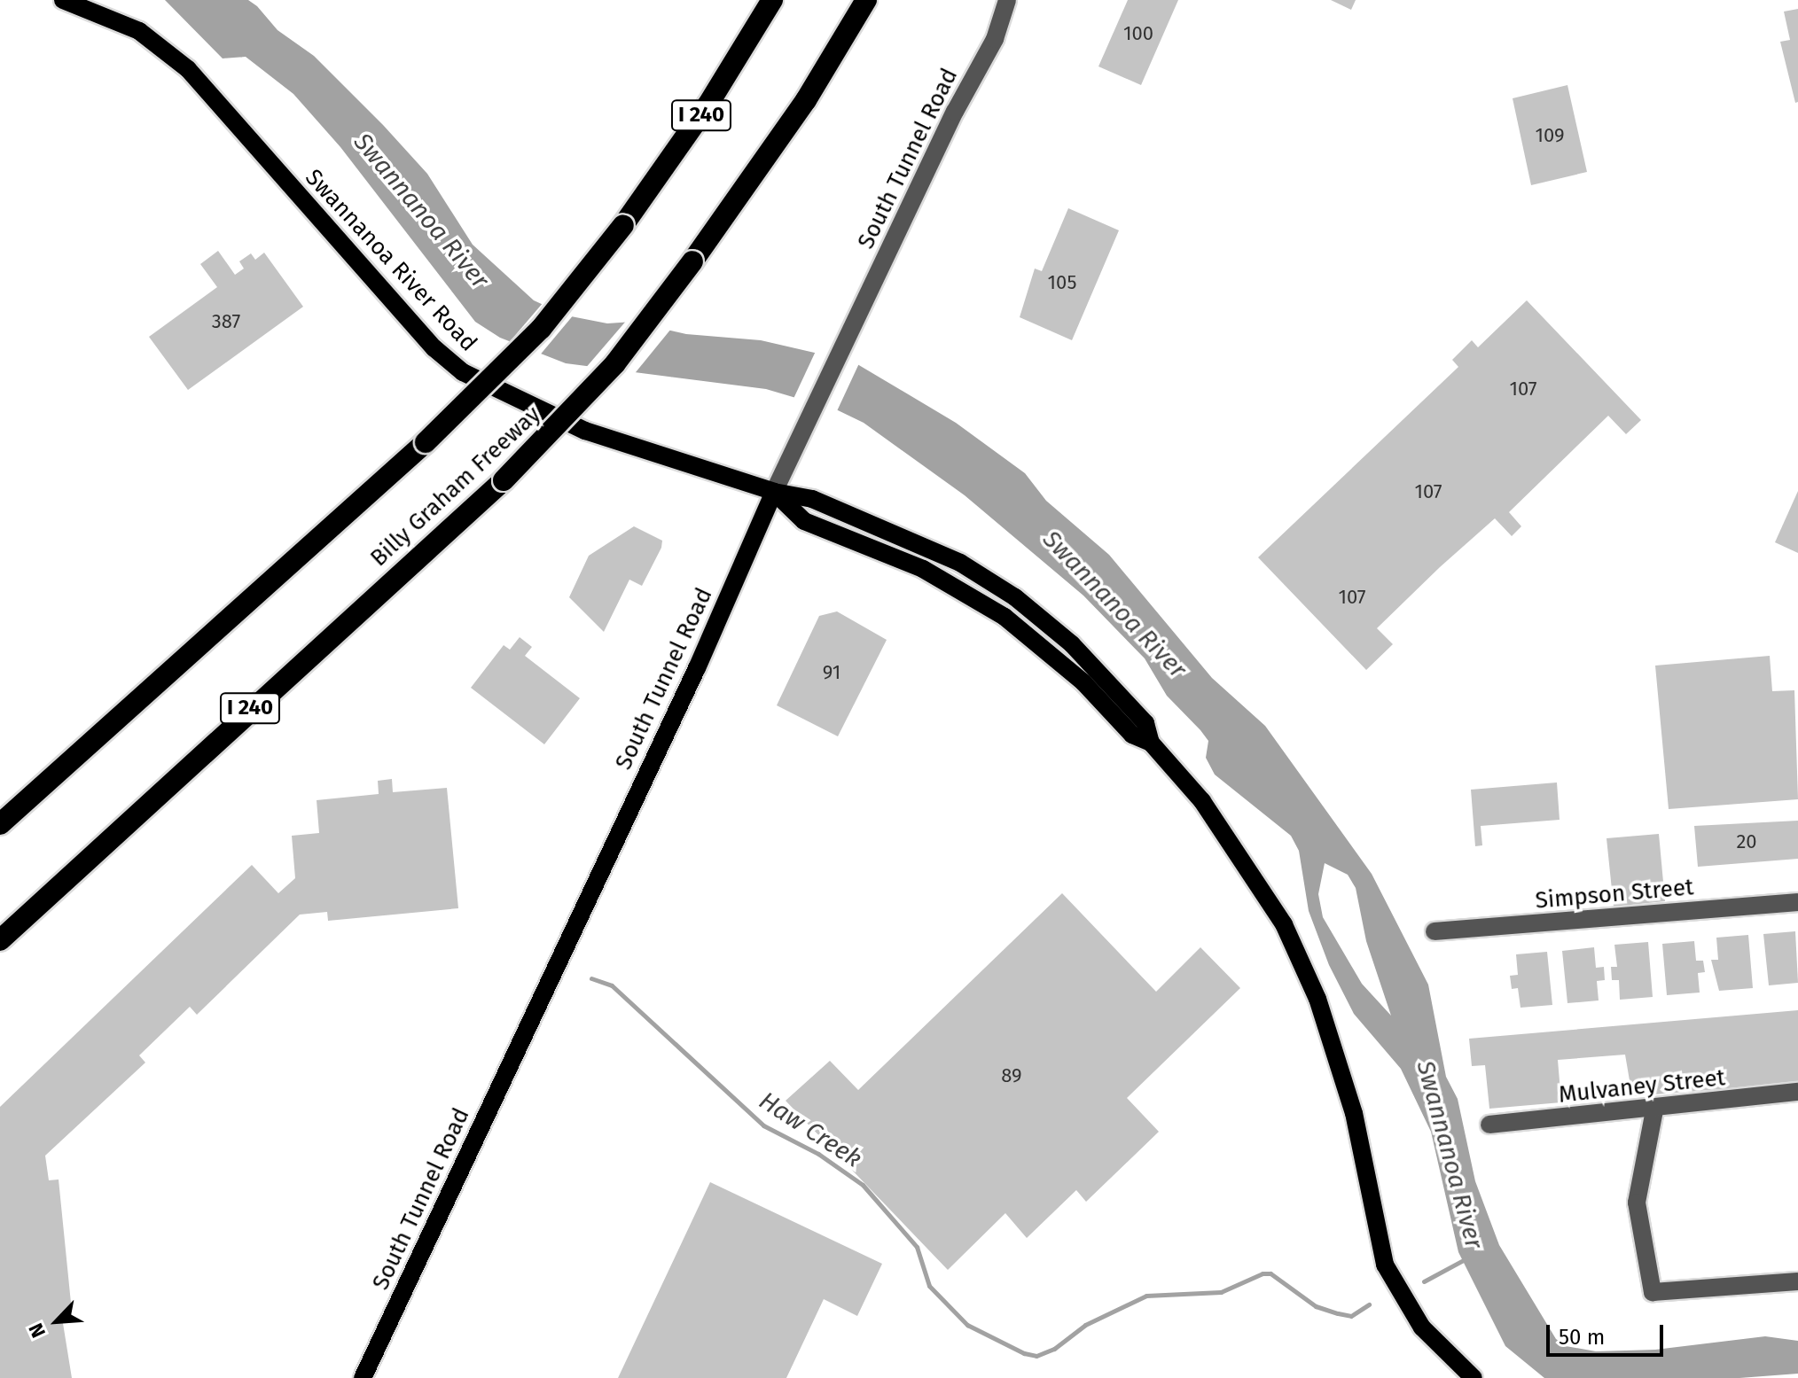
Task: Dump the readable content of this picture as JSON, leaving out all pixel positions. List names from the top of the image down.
{
  "streets": {
    "highway": ["I 240", "Billy Graham Freeway"],
    "main road": ["South Tunnel Road", "Swannanoa River Road"],
    "street": ["Simpson Street", "Mulvaney Street"]
  },
  "crossings": [
    ["South Tunnel Road", "Swannanoa River Road"]
  ],
  "water": ["Swannanoa River", "Haw Creek"],
  "house_numbers": [
    "100",
    "109",
    "105",
    "387",
    "107",
    "107",
    "107",
    "91",
    "20",
    "89"
  ],
  "scale_bar": "50 m",
  "north": "bottom left"
}
